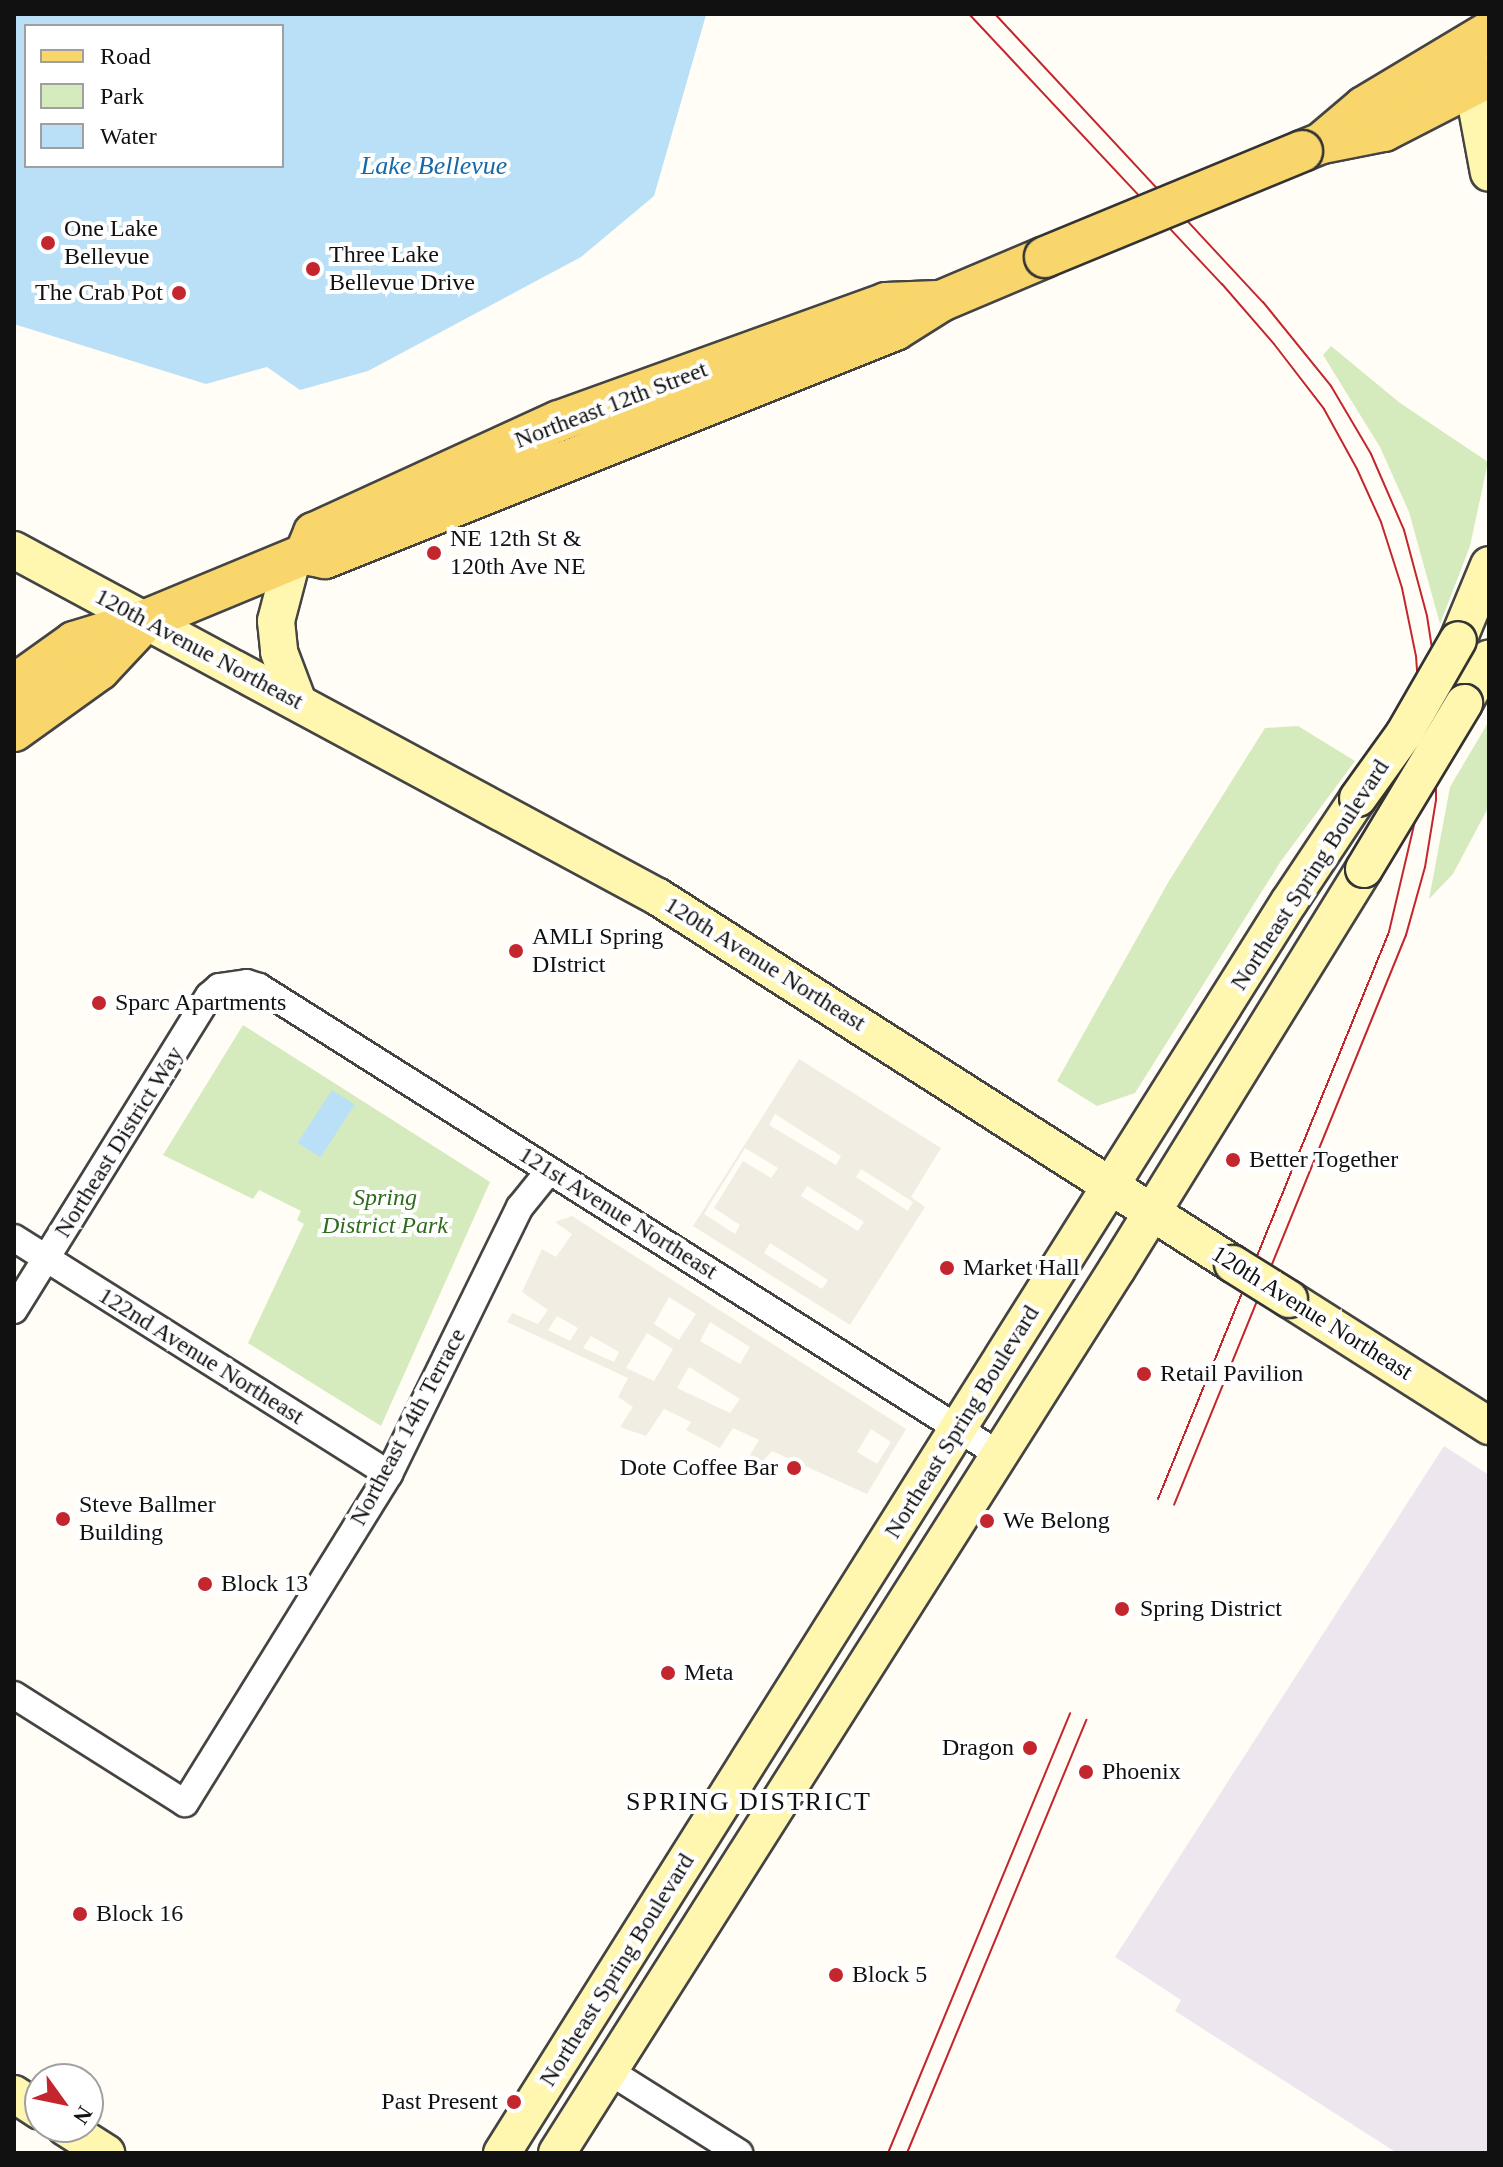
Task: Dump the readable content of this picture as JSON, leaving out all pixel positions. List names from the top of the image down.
{
  "streets": {
    "main road": ["Northeast 12th Street"],
    "street": [
      "120th Avenue Northeast",
      "Northeast Spring Boulevard",
      "Northeast District Way",
      "121st Avenue Northeast",
      "122nd Avenue Northeast",
      "Northeast 14th Terrace"
    ]
  },
  "crossings": [
    ["Northeast 12th Street", "120th Avenue Northeast"],
    ["120th Avenue Northeast", "Northeast Spring Boulevard"],
    ["Northeast Spring Boulevard", "121st Avenue Northeast"],
    ["Northeast District Way", "121st Avenue Northeast"],
    ["Northeast District Way", "122nd Avenue Northeast"],
    ["121st Avenue Northeast", "Northeast 14th Terrace"],
    ["122nd Avenue Northeast", "Northeast 14th Terrace"]
  ],
  "districts": ["SPRING DISTRICT"],
  "water": ["Lake Bellevue"],
  "parks": ["Spring District Park"],
  "places": [
    "One Lake Bellevue",
    "Three Lake Bellevue Drive",
    "The Crab Pot",
    "NE 12th St & 120th Ave NE",
    "AMLI Spring DIstrict",
    "Sparc Apartments",
    "Better Together",
    "Market Hall",
    "Retail Pavilion",
    "Dote Coffee Bar",
    "Steve Ballmer Building",
    "We Belong",
    "Block 13",
    "Spring District",
    "Meta",
    "Dragon",
    "Phoenix",
    "Block 16",
    "Block 5",
    "Past Present"
  ],
  "legend": ["Road", "Park", "Water"],
  "north": "bottom right"
}
